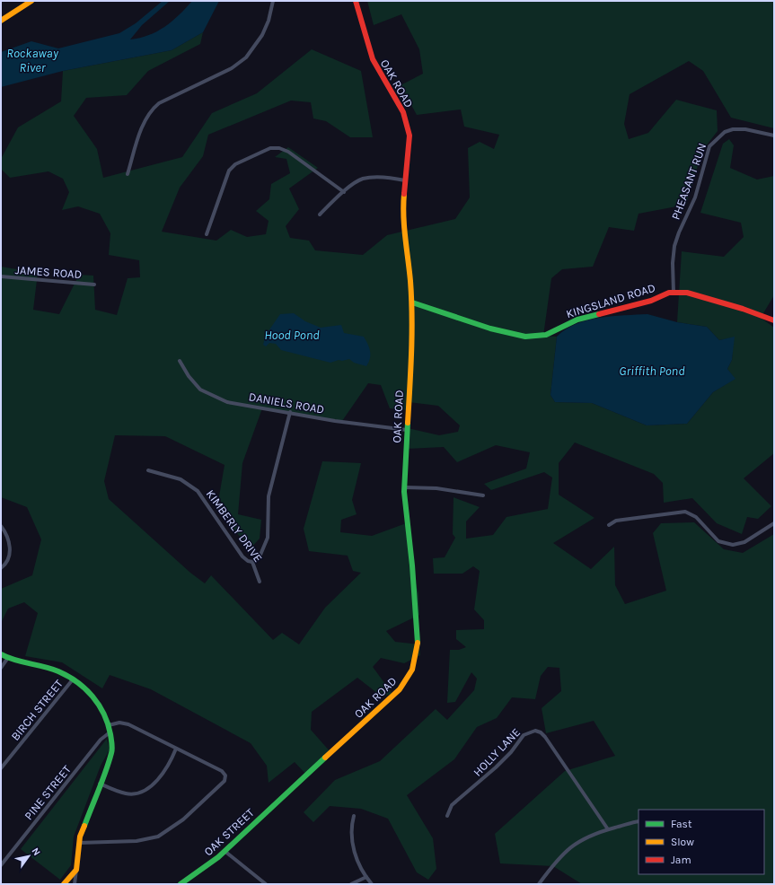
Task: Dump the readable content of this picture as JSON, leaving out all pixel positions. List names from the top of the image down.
{
  "streets": {
    "street": [
      "OAK ROAD",
      "PHEASANT RUN",
      "JAMES ROAD",
      "KINGSLAND ROAD",
      "DANIELS ROAD",
      "KIMBERLY DRIVE",
      "BIRCH STREET",
      "HOLLY LANE",
      "PINE STREET",
      "OAK STREET"
    ]
  },
  "crossings": [
    ["OAK ROAD", "KINGSLAND ROAD"],
    ["OAK ROAD", "DANIELS ROAD"],
    ["OAK ROAD", "OAK STREET"],
    ["PHEASANT RUN", "KINGSLAND ROAD"]
  ],
  "water": ["Rockaway River", "Hood Pond", "Griffith Pond"],
  "legend": ["Fast", "Slow", "Jam"],
  "north": "top right"
}
